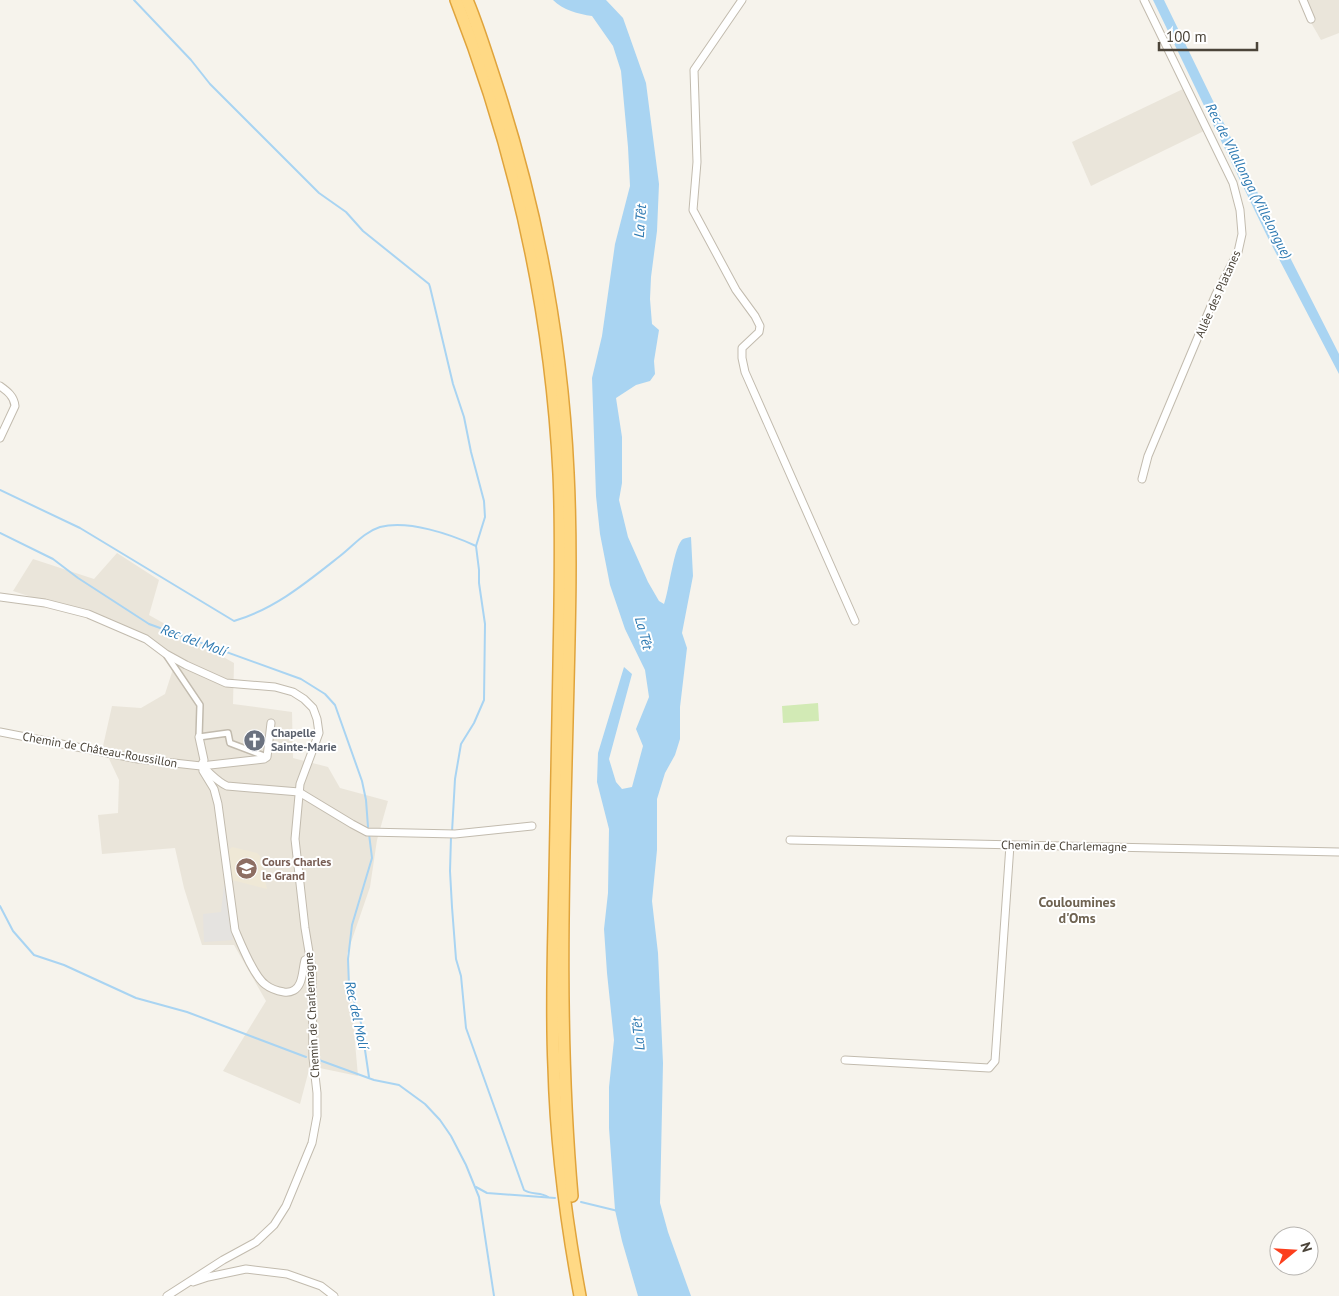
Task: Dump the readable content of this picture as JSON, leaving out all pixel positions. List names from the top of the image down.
{
  "streets": {
    "street": ["Allée des Platanes", "Chemin de Château-Roussillon", "Chemin de Charlemagne"]
  },
  "districts": ["Couloumines d'Oms"],
  "water": ["Rec de Vilallonga (Villelongue)", "La Têt", "Rec del Molí"],
  "places": {
    "church": ["Chapelle Sainte-Marie"],
    "school or university": ["Cours Charles le Grand"]
  },
  "scale_bar": "100 m",
  "north": "right"
}
